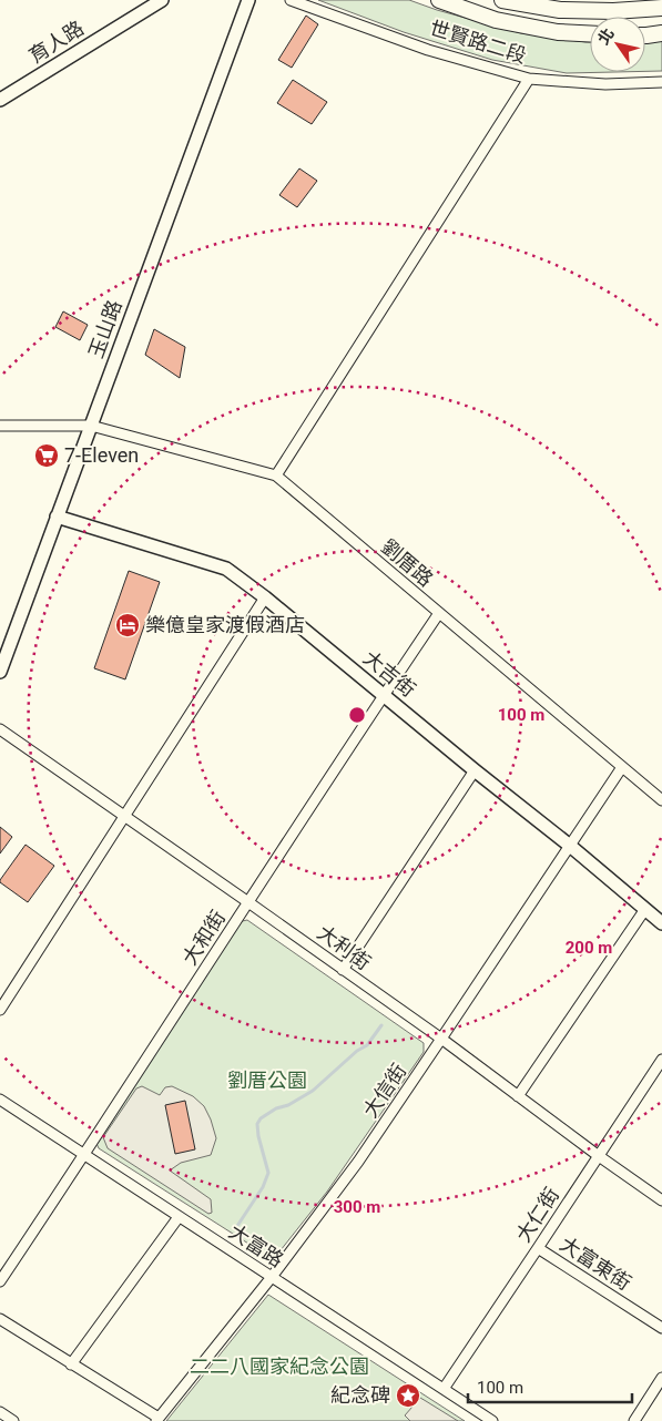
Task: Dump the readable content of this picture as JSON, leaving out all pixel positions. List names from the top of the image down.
{
  "streets": {
    "main road": ["世賢路二段"],
    "street": [
      "育人路",
      "玉山路",
      "劉厝路",
      "大吉街",
      "大和街",
      "大利街",
      "大信街",
      "大仁街",
      "大富路",
      "大富東街"
    ]
  },
  "crossings": [
    ["玉山路", "劉厝路"],
    ["玉山路", "大吉街"],
    ["劉厝路", "大和街"],
    ["劉厝路", "大信街"],
    ["大吉街", "大和街"],
    ["大吉街", "大信街"],
    ["大和街", "大利街"],
    ["大和街", "大富路"],
    ["大利街", "大信街"],
    ["大利街", "大仁街"],
    ["大信街", "大富路"],
    ["大仁街", "大富路"],
    ["大仁街", "大富東街"]
  ],
  "parks": ["劉厝公園", "二二八國家紀念公園"],
  "places": {
    "supermarket": ["7-Eleven"],
    "hotel": ["樂億皇家渡假酒店"],
    "place": ["紀念碑"]
  },
  "scale_bar": "100 m",
  "north": "top left",
  "rings": ["100 m", "200 m", "300 m"]
}
